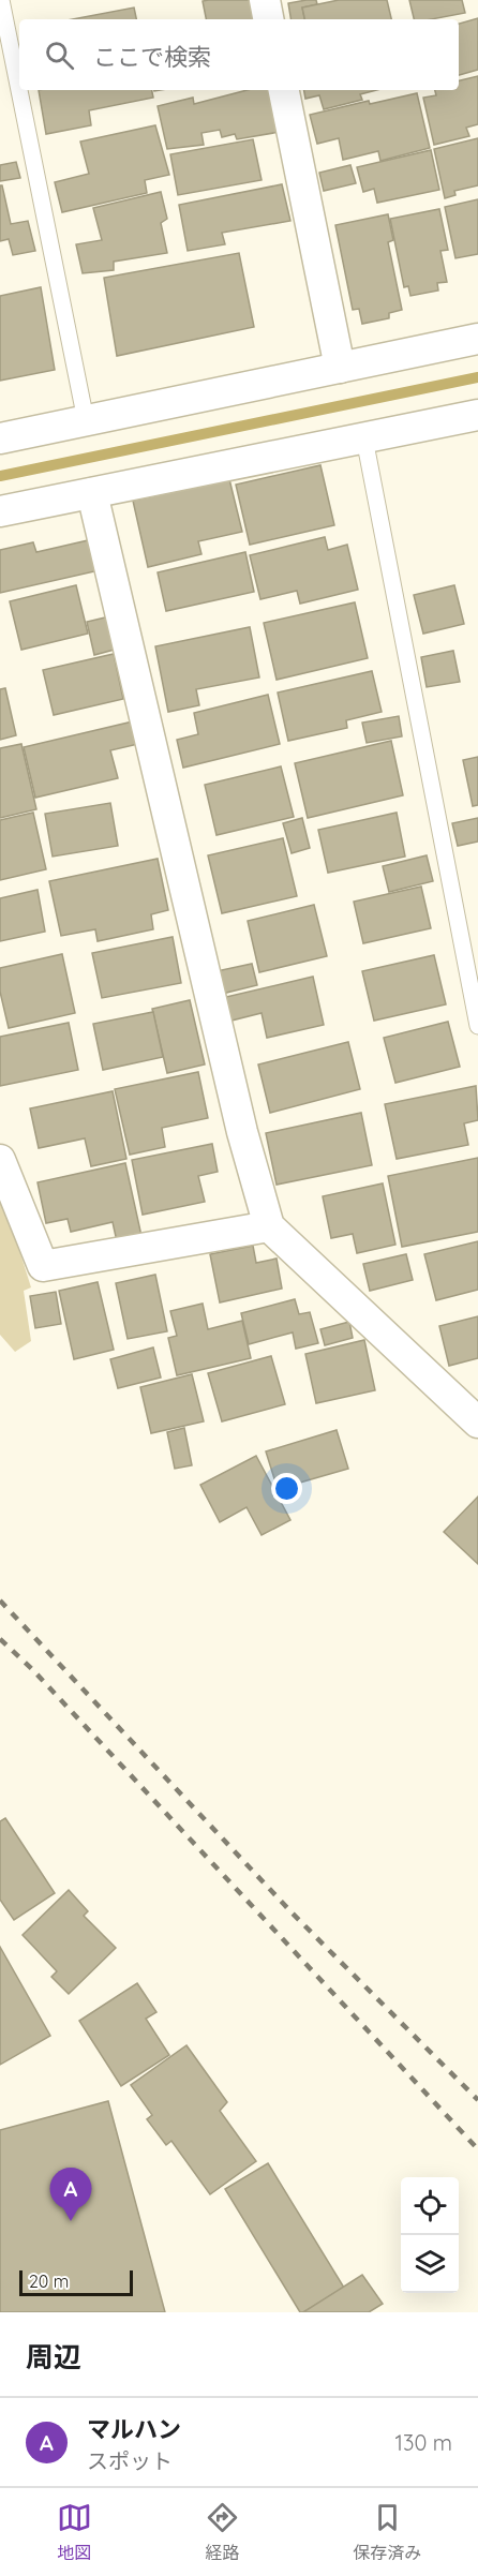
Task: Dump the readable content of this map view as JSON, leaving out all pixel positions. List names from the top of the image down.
{
  "scale_bar": "20 m",
  "page": {
    "search": "ここで検索",
    "pins": "A",
    "scale": "20 m",
    "heading": "周辺",
    "list": [
      {
        "mark": "A",
        "name": "マルハン",
        "note": "スポット",
        "value": "130 m"
      }
    ],
    "nav": ["地図", "経路", "保存済み"]
  }
}
